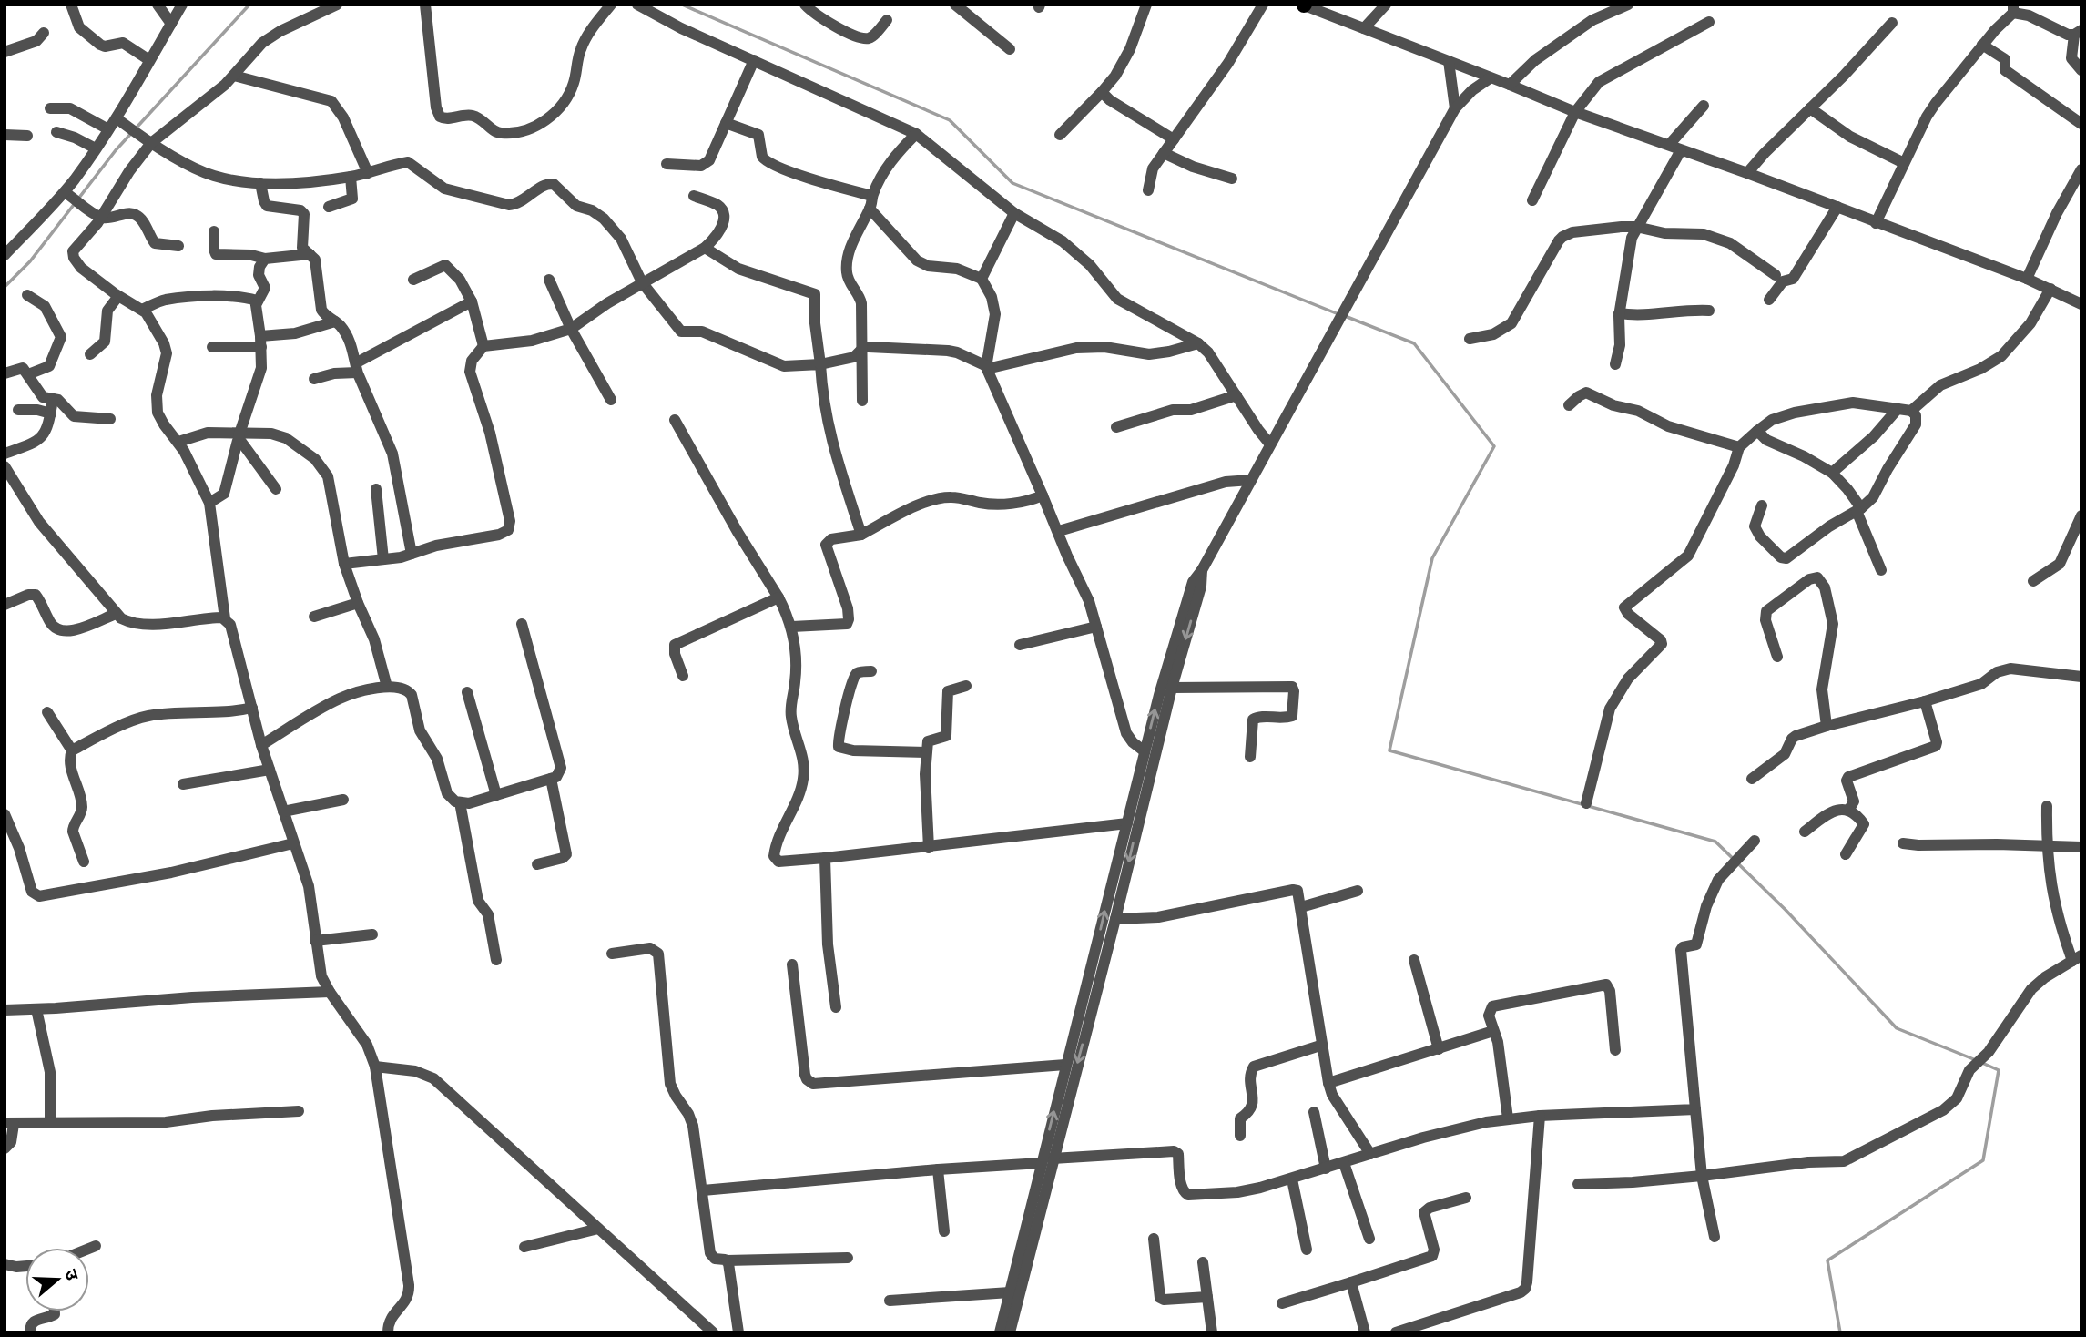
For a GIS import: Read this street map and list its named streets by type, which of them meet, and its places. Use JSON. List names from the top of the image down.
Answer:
{
  "north": "right"
}
